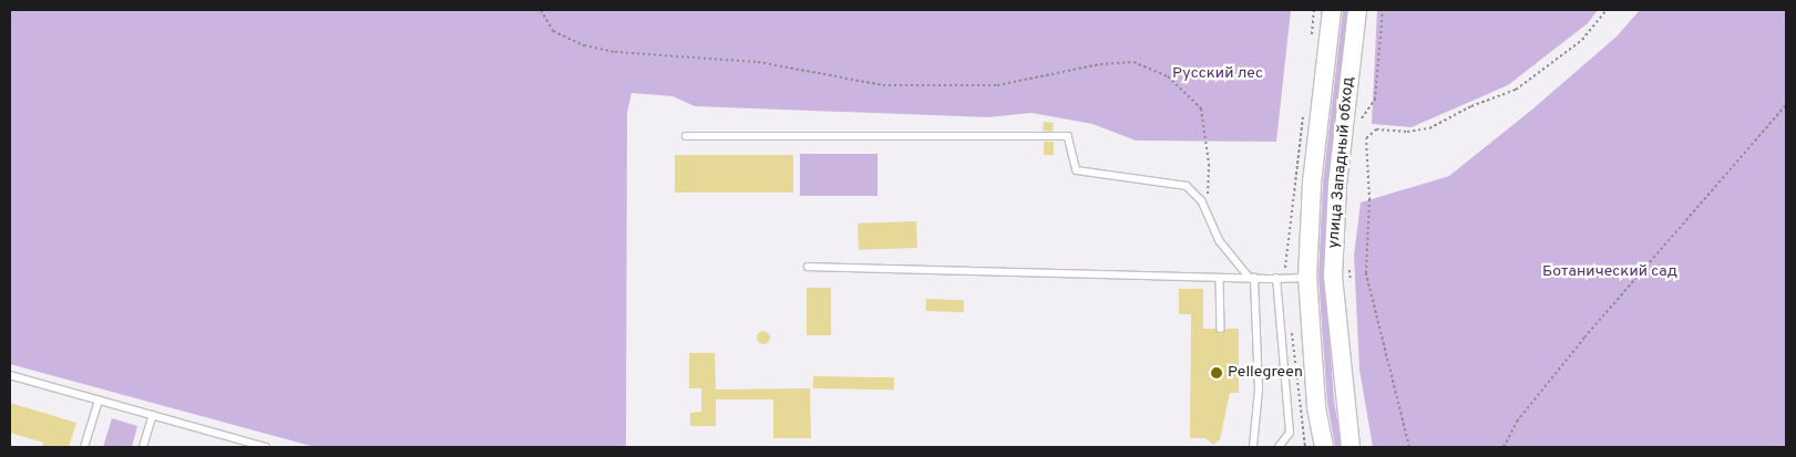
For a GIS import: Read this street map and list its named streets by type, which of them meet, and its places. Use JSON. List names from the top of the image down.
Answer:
{
  "streets": {
    "main road": ["улица Западный обход"]
  },
  "parks": ["Русский лес", "Ботанический сад"],
  "places": ["Pellegreen"]
}
